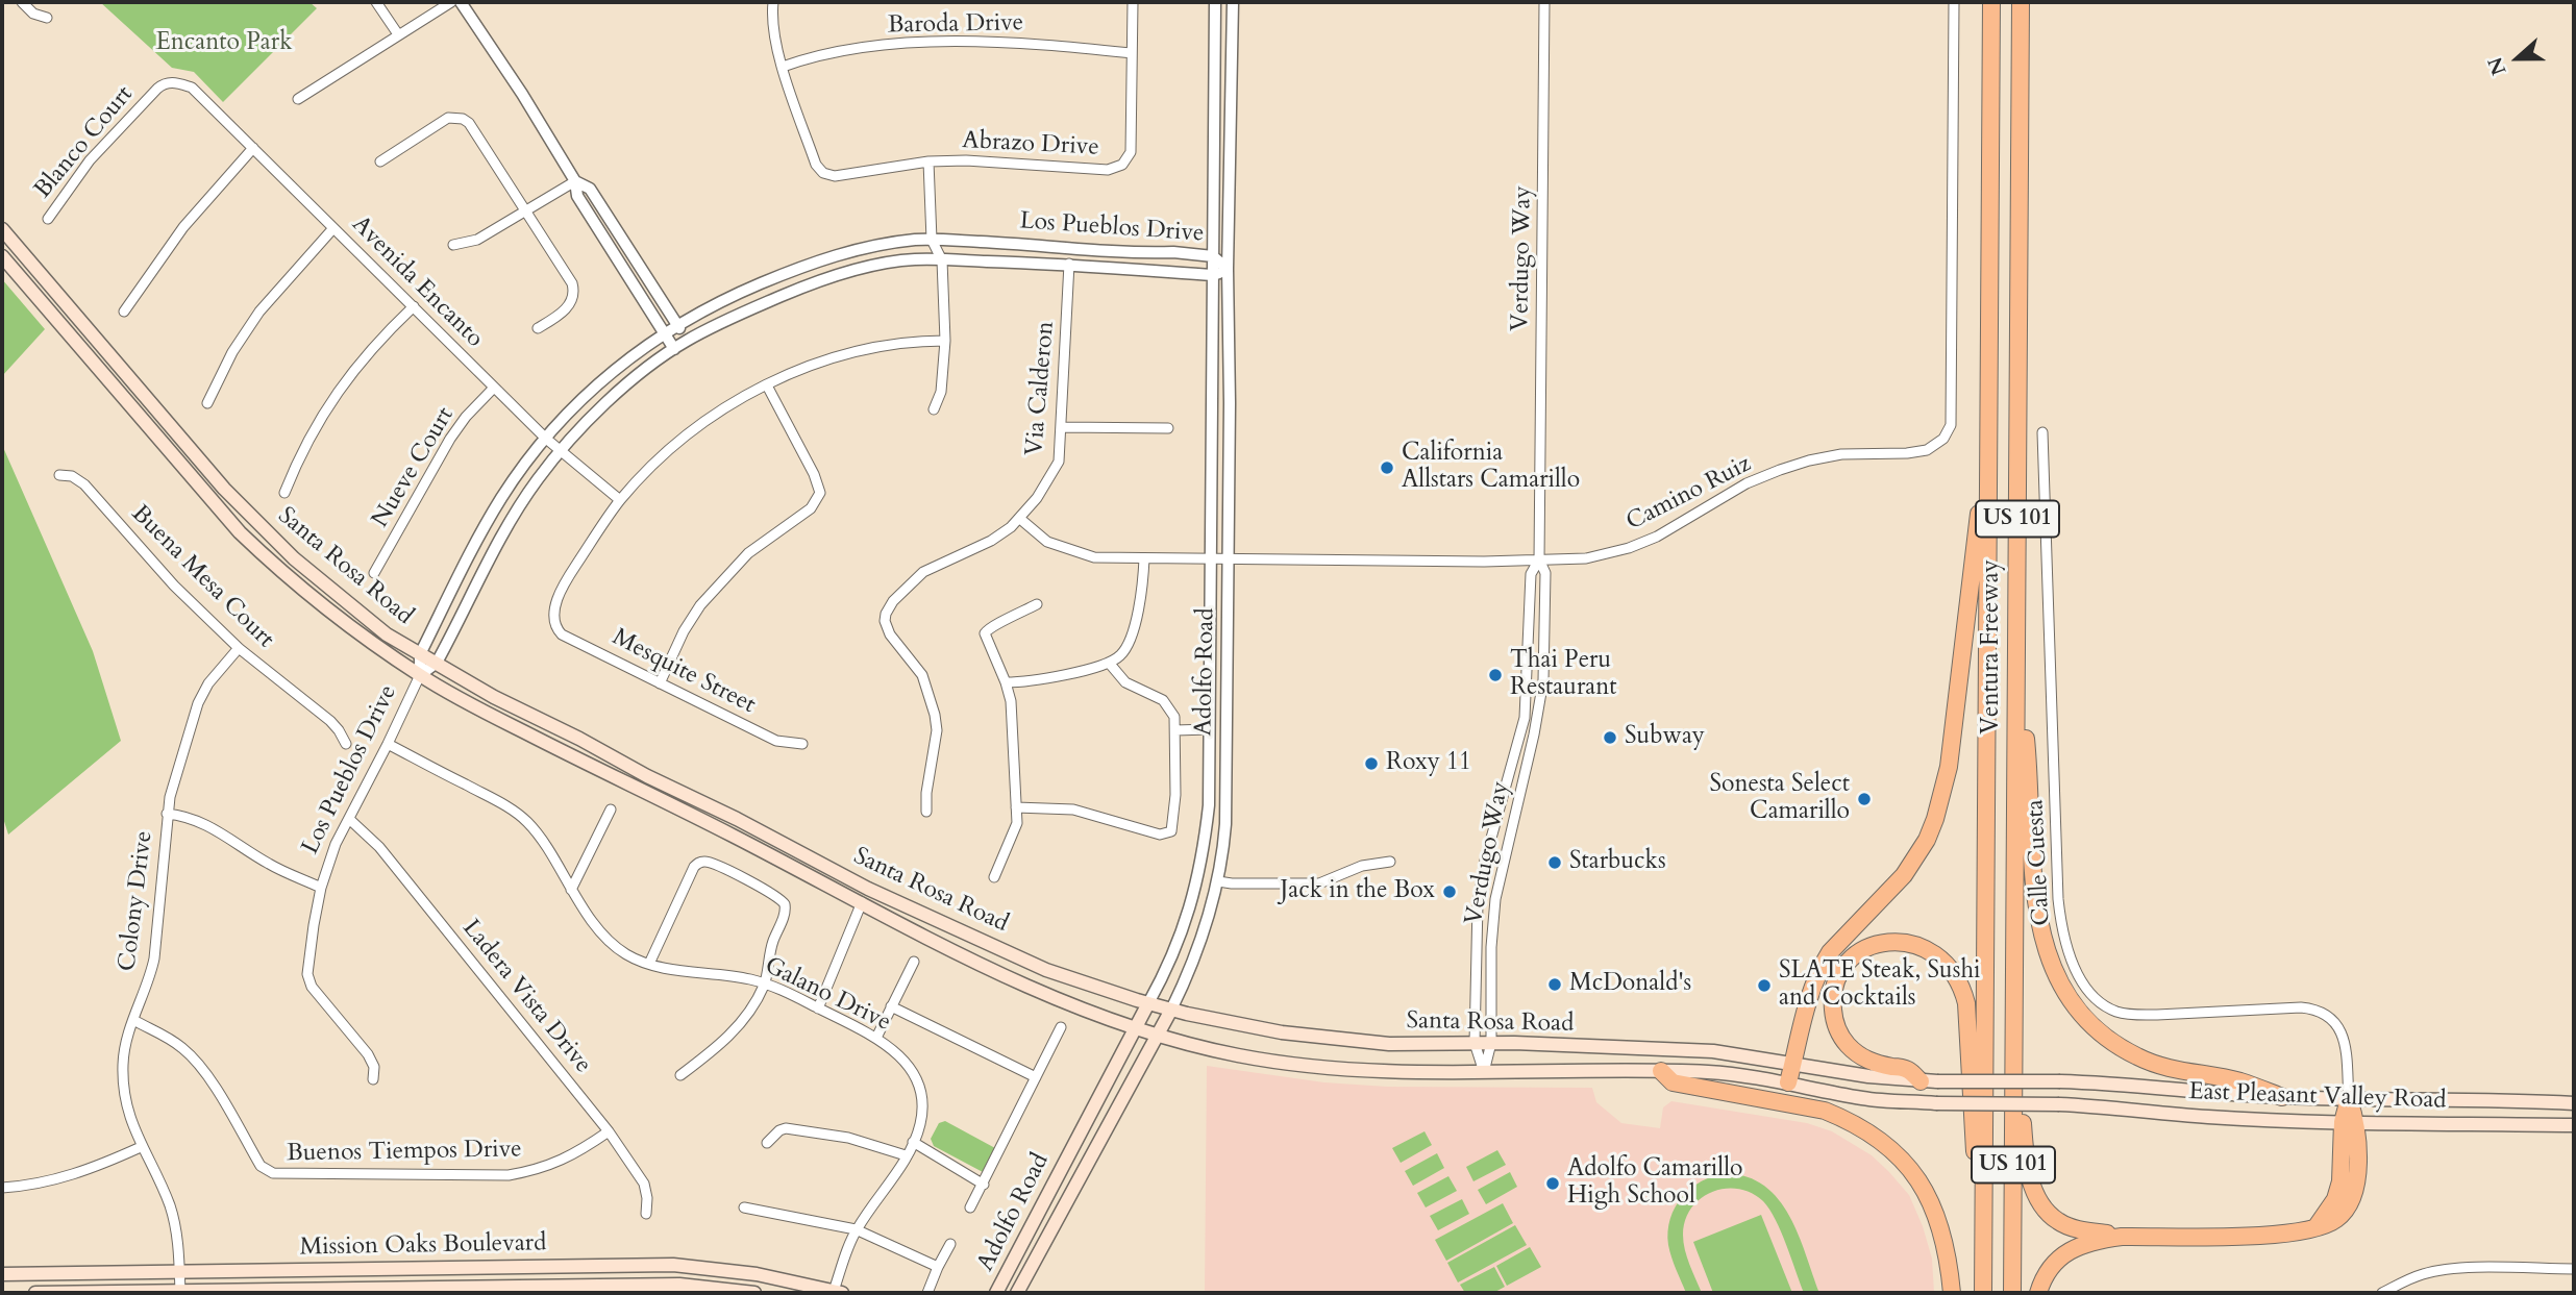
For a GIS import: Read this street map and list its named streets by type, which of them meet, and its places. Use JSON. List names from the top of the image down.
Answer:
{
  "streets": {
    "highway": ["US 101", "Ventura Freeway"],
    "main road": [
      "Santa Rosa Road",
      "Adolfo Road",
      "East Pleasant Valley Road",
      "Mission Oaks Boulevard"
    ],
    "street": [
      "Baroda Drive",
      "Blanco Court",
      "Abrazo Drive",
      "Los Pueblos Drive",
      "Verdugo Way",
      "Avenida Encanto",
      "Via Calderon",
      "Nueve Court",
      "Camino Ruiz",
      "Buena Mesa Court",
      "Mesquite Street",
      "Calle Cuesta",
      "Colony Drive",
      "Galano Drive",
      "Ladera Vista Drive",
      "Buenos Tiempos Drive"
    ]
  },
  "crossings": [
    ["Baroda Drive", "Abrazo Drive"],
    ["Blanco Court", "Avenida Encanto"],
    ["Los Pueblos Drive", "Avenida Encanto"],
    ["Los Pueblos Drive", "Via Calderon"],
    ["Los Pueblos Drive", "Santa Rosa Road"],
    ["Los Pueblos Drive", "Adolfo Road"],
    ["Los Pueblos Drive", "Galano Drive"],
    ["Los Pueblos Drive", "Ladera Vista Drive"],
    ["Verdugo Way", "Camino Ruiz"],
    ["Verdugo Way", "Santa Rosa Road"],
    ["Avenida Encanto", "Nueve Court"],
    ["Avenida Encanto", "Mesquite Street"],
    ["Via Calderon", "Camino Ruiz"],
    ["Camino Ruiz", "Adolfo Road"],
    ["Santa Rosa Road", "Adolfo Road"],
    ["Santa Rosa Road", "East Pleasant Valley Road"],
    ["Buena Mesa Court", "Colony Drive"],
    ["Calle Cuesta", "East Pleasant Valley Road"],
    ["Colony Drive", "Buenos Tiempos Drive"],
    ["Colony Drive", "Mission Oaks Boulevard"],
    ["Galano Drive", "Mission Oaks Boulevard"],
    ["Ladera Vista Drive", "Buenos Tiempos Drive"]
  ],
  "parks": ["Encanto Park"],
  "places": [
    "California Allstars Camarillo",
    "Thai Peru Restaurant",
    "Subway",
    "Roxy 11",
    "Sonesta Select Camarillo",
    "Starbucks",
    "Jack in the Box",
    "McDonald's",
    "SLATE Steak, Sushi and Cocktails",
    "Adolfo Camarillo High School"
  ],
  "north": "left"
}
